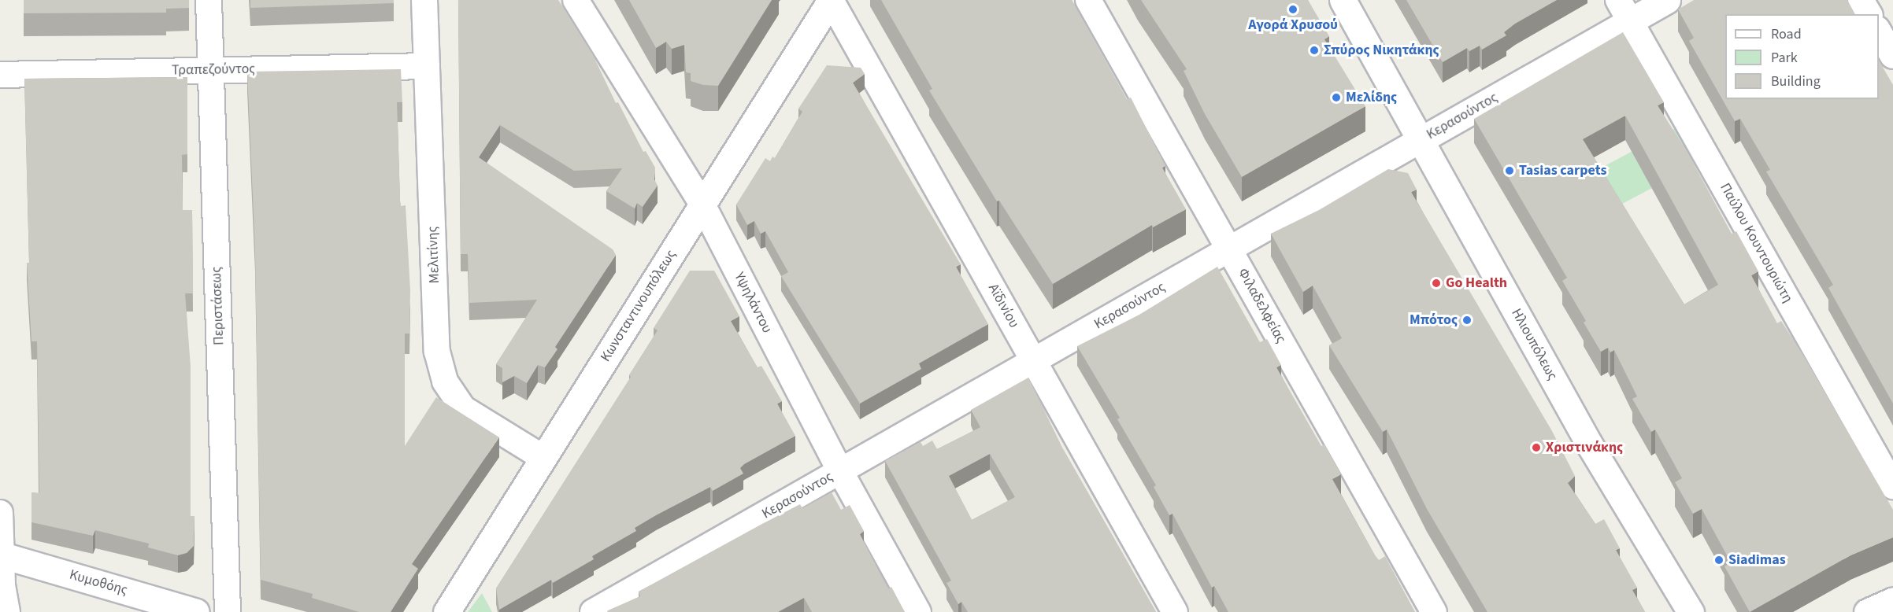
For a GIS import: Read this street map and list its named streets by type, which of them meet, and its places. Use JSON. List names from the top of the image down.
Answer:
{
  "streets": {
    "street": [
      "Τραπεζούντος",
      "Κερασούντος",
      "Παύλου Κουντουριώτη",
      "Μελιτίνης",
      "Υψηλάντου",
      "Περιστάσεως",
      "Κωνσταντινουπόλεως",
      "Αϊδινίου",
      "Φιλαδελφείας",
      "Ηλιουπόλεως",
      "Κυμοθόης"
    ]
  },
  "crossings": [
    ["Τραπεζούντος", "Μελιτίνης"],
    ["Τραπεζούντος", "Περιστάσεως"],
    ["Κερασούντος", "Παύλου Κουντουριώτη"],
    ["Κερασούντος", "Υψηλάντου"],
    ["Κερασούντος", "Αϊδινίου"],
    ["Κερασούντος", "Φιλαδελφείας"],
    ["Κερασούντος", "Ηλιουπόλεως"],
    ["Μελιτίνης", "Κωνσταντινουπόλεως"],
    ["Υψηλάντου", "Κωνσταντινουπόλεως"],
    ["Κωνσταντινουπόλεως", "Αϊδινίου"]
  ],
  "places": [
    "Αγορά Χρυσού",
    "Σπύρος Νικητάκης",
    "Μελίδης",
    "Tasias carpets",
    "Go Health",
    "Μπότος",
    "Χριστινάκης",
    "Siadimas"
  ],
  "legend": ["Road", "Park", "Building"]
}
